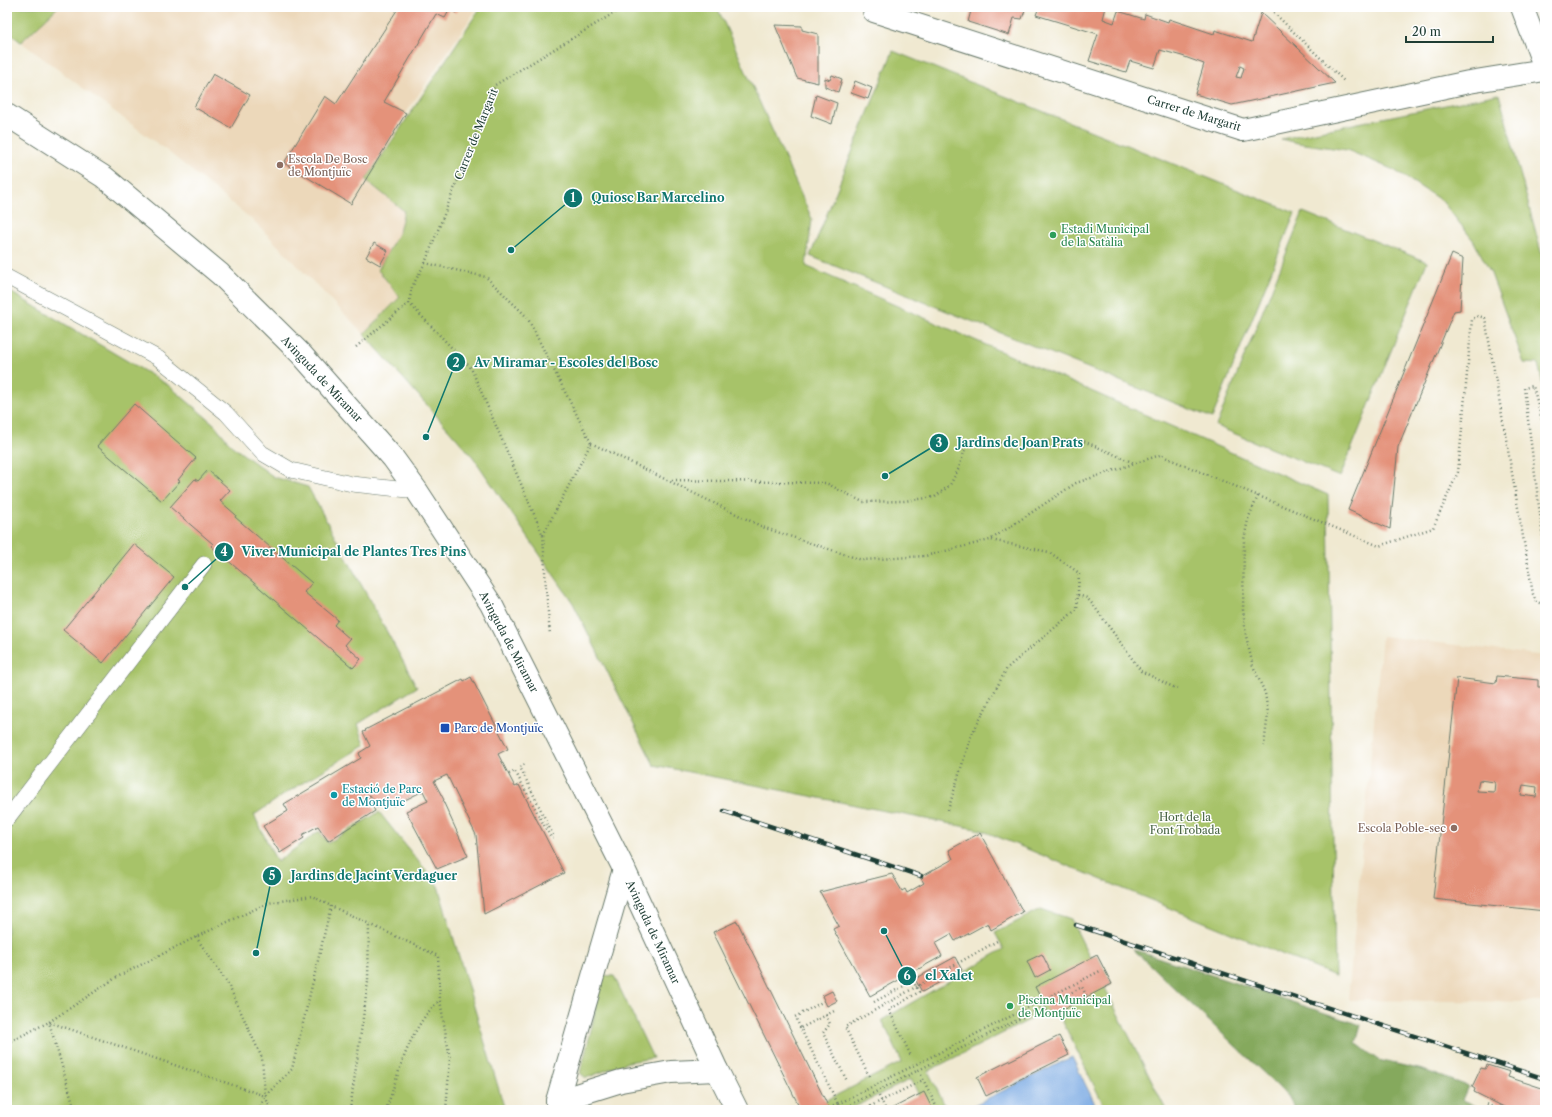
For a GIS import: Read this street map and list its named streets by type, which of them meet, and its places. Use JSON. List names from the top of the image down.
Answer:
{
  "streets": {
    "street": ["Carrer de Margarit", "Avinguda de Miramar"]
  },
  "parks": ["Hort de la Font Trobada"],
  "places": {
    "other": [
      "Escola De Bosc de Montjuïc",
      "Estadi Municipal de la Satàlia",
      "Quiosc Bar Marcelino",
      "Av Miramar - Escoles del Bosc",
      "Jardins de Joan Prats",
      "Viver Municipal de Plantes Tres Pins",
      "Estació de Parc de Montjuïc",
      "Escola Poble-sec",
      "el Xalet",
      "Jardins de Jacint Verdaguer",
      "Piscina Municipal de Montjuïc"
    ],
    "transit": ["Parc de Montjuïc"]
  },
  "scale_bar": "20 m"
}
